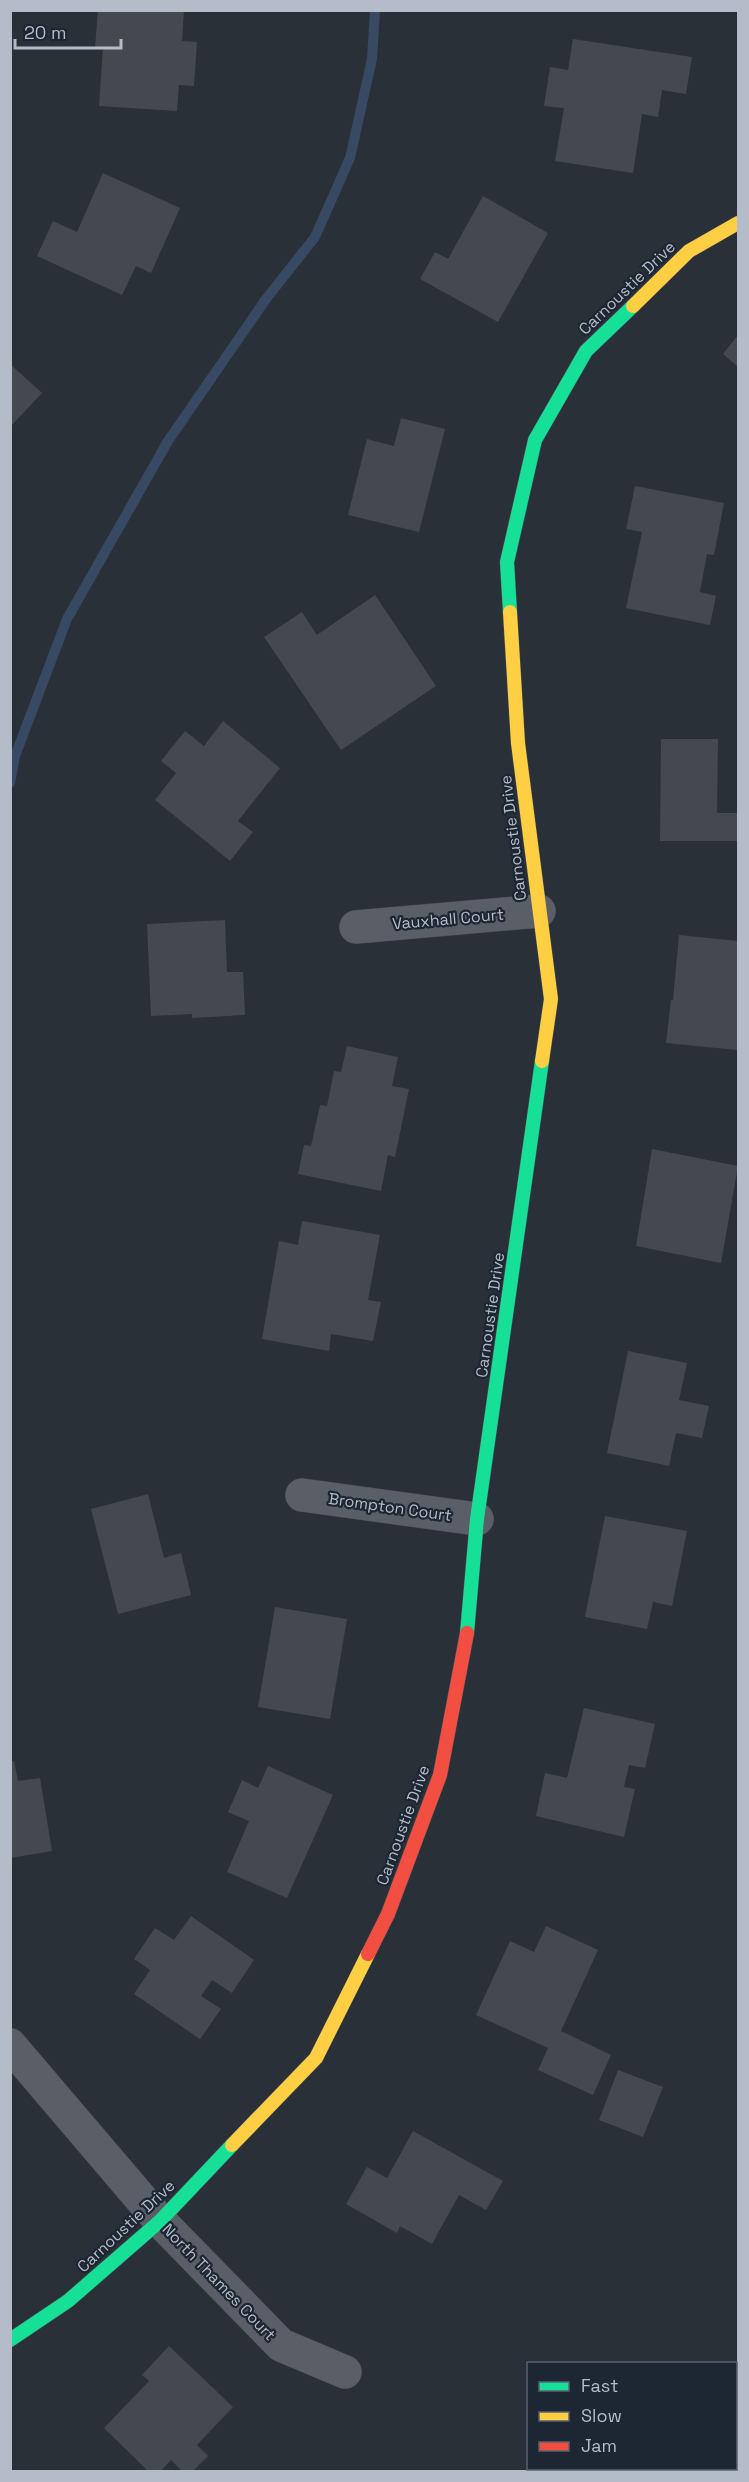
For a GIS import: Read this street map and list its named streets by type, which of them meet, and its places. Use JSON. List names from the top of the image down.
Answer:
{
  "streets": {
    "street": [
      "Carnoustie Drive",
      "Vauxhall Court",
      "Brompton Court",
      "North Thames Court"
    ]
  },
  "crossings": [
    ["Carnoustie Drive", "Vauxhall Court"],
    ["Carnoustie Drive", "Brompton Court"],
    ["Carnoustie Drive", "North Thames Court"]
  ],
  "legend": ["Fast", "Slow", "Jam"],
  "scale_bar": "20 m"
}
